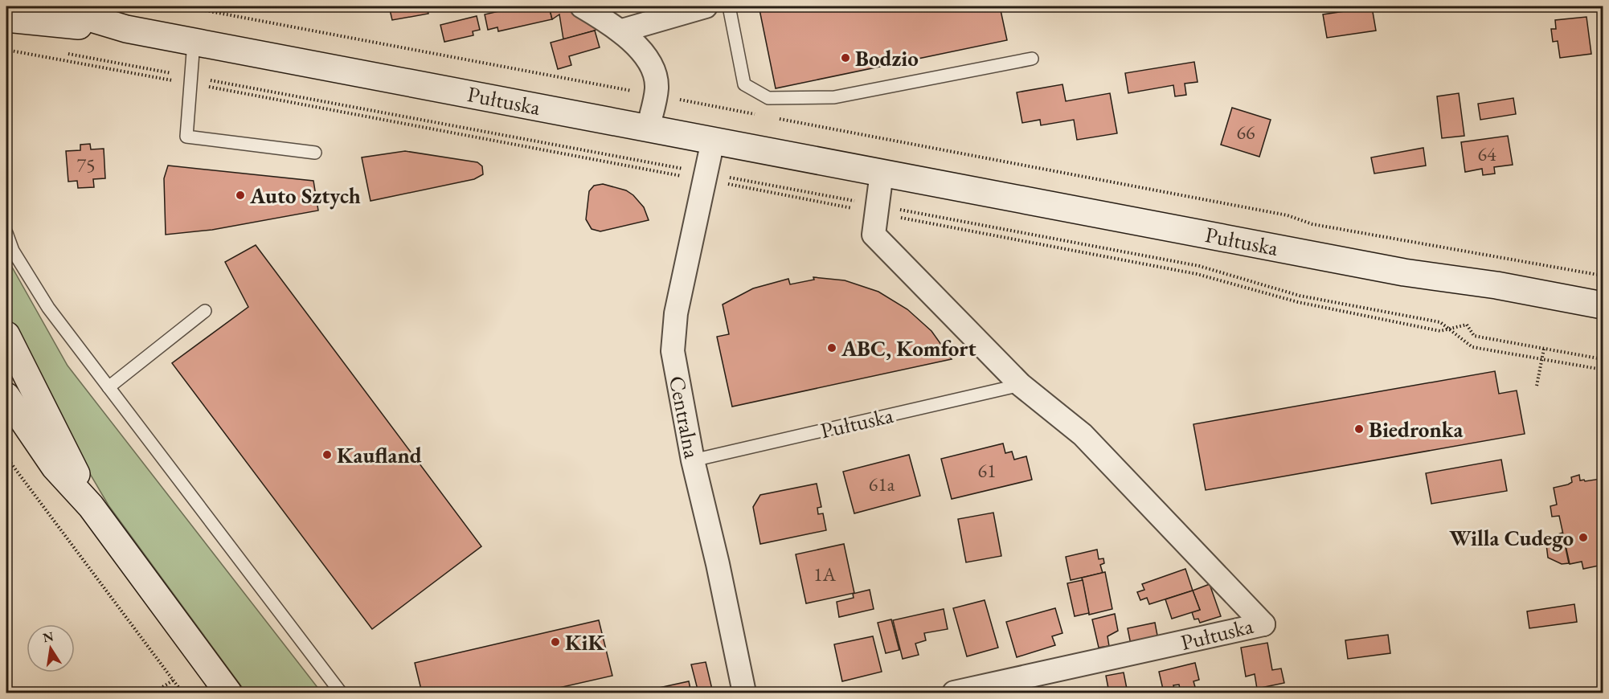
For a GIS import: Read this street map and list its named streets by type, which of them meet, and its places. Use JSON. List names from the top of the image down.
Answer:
{
  "streets": {
    "street": ["Pułtuska", "Centralna"]
  },
  "crossings": [
    ["Pułtuska", "Centralna"]
  ],
  "places": [
    "Bodzio",
    "Auto Sztych",
    "ABC, Komfort",
    "Biedronka",
    "Kaufland",
    "Willa Cudego",
    "KiK"
  ],
  "house_numbers": [
    "66",
    "64",
    "75",
    "61",
    "61a",
    "1A"
  ],
  "north": "top"
}
